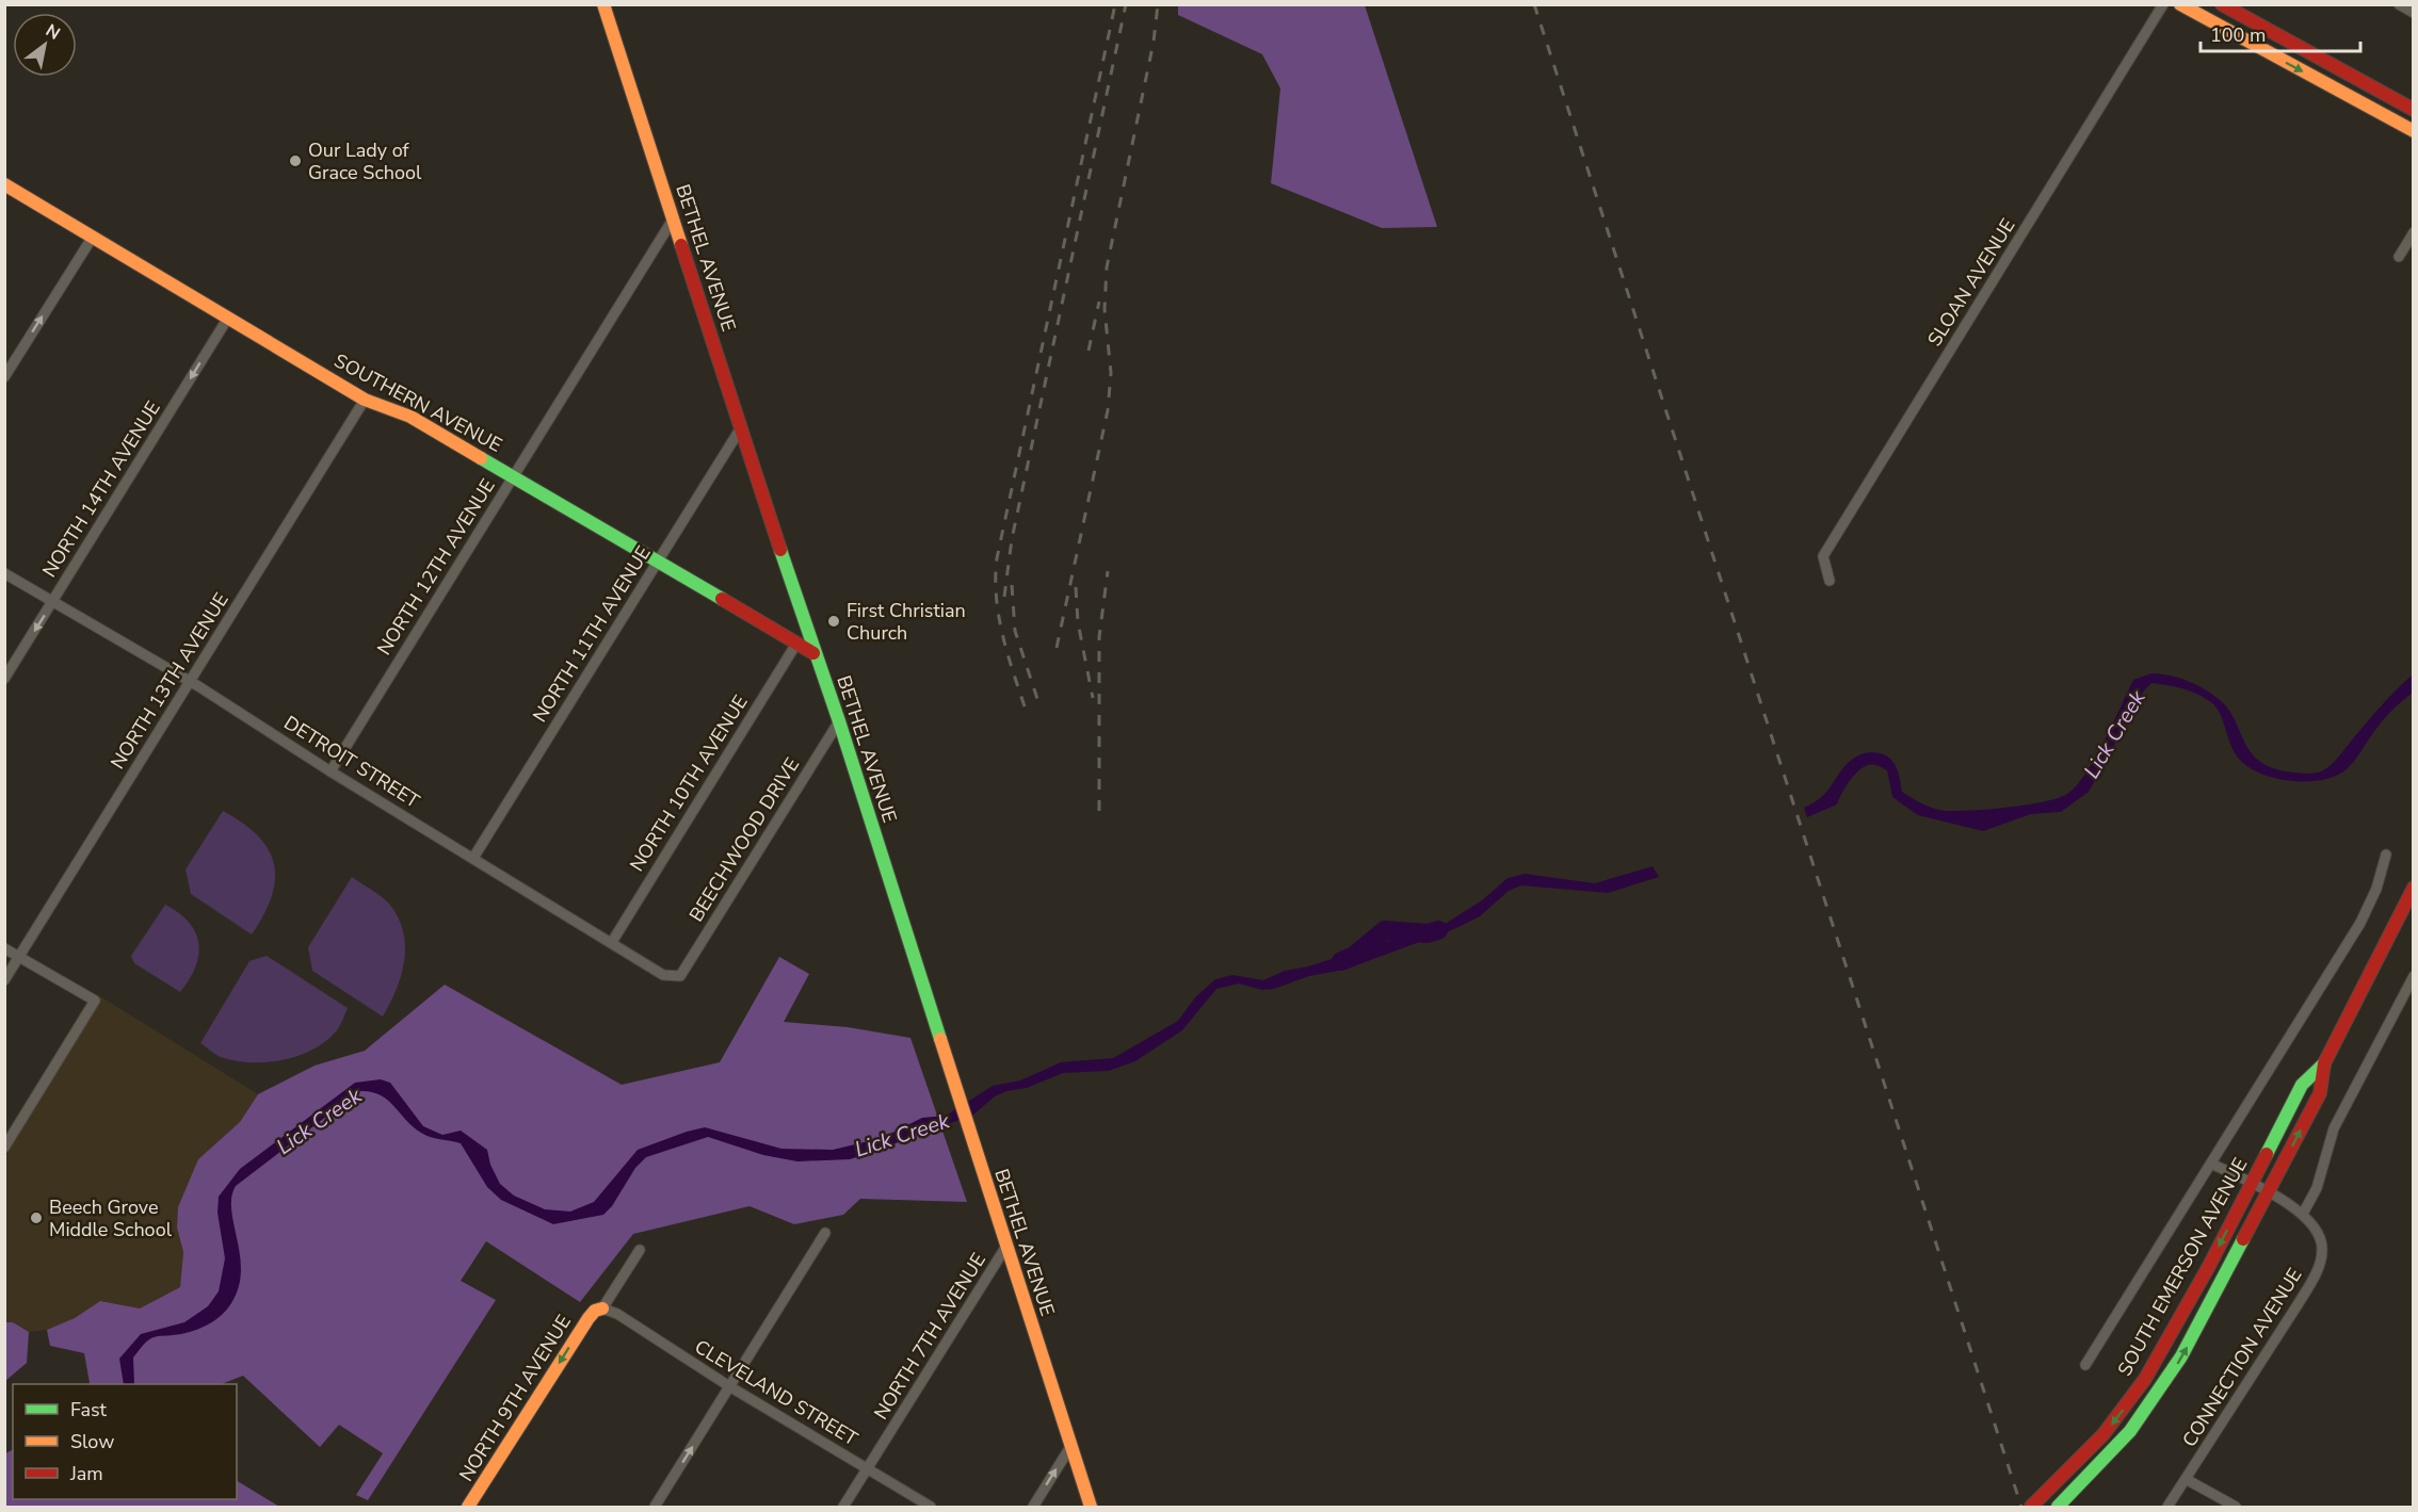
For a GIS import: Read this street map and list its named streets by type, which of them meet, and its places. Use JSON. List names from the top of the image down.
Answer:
{
  "streets": {
    "street": [
      "BETHEL AVENUE",
      "SLOAN AVENUE",
      "SOUTHERN AVENUE",
      "NORTH 14TH AVENUE",
      "NORTH 12TH AVENUE",
      "NORTH 11TH AVENUE",
      "NORTH 13TH AVENUE",
      "DETROIT STREET",
      "NORTH 10TH AVENUE",
      "BEECHWOOD DRIVE",
      "SOUTH EMERSON AVENUE",
      "NORTH 7TH AVENUE",
      "CONNECTION AVENUE",
      "CLEVELAND STREET",
      "NORTH 9TH AVENUE"
    ]
  },
  "crossings": [
    ["BETHEL AVENUE", "SOUTHERN AVENUE"],
    ["BETHEL AVENUE", "NORTH 12TH AVENUE"],
    ["BETHEL AVENUE", "NORTH 11TH AVENUE"],
    ["BETHEL AVENUE", "BEECHWOOD DRIVE"],
    ["BETHEL AVENUE", "NORTH 7TH AVENUE"],
    ["SOUTHERN AVENUE", "NORTH 14TH AVENUE"],
    ["SOUTHERN AVENUE", "NORTH 12TH AVENUE"],
    ["SOUTHERN AVENUE", "NORTH 11TH AVENUE"],
    ["SOUTHERN AVENUE", "NORTH 13TH AVENUE"],
    ["SOUTHERN AVENUE", "NORTH 10TH AVENUE"],
    ["NORTH 14TH AVENUE", "DETROIT STREET"],
    ["NORTH 12TH AVENUE", "DETROIT STREET"],
    ["NORTH 11TH AVENUE", "DETROIT STREET"],
    ["NORTH 13TH AVENUE", "DETROIT STREET"],
    ["DETROIT STREET", "NORTH 10TH AVENUE"],
    ["DETROIT STREET", "BEECHWOOD DRIVE"],
    ["SOUTH EMERSON AVENUE", "CONNECTION AVENUE"],
    ["NORTH 7TH AVENUE", "CLEVELAND STREET"],
    ["CLEVELAND STREET", "NORTH 9TH AVENUE"]
  ],
  "one_way": ["NORTH 14TH AVENUE", "NORTH 9TH AVENUE"],
  "water": ["Lick Creek"],
  "places": ["Our Lady of Grace School", "First Christian Church", "Beech Grove Middle School"],
  "legend": ["Fast", "Slow", "Jam"],
  "scale_bar": "100 m",
  "north": "top right"
}
